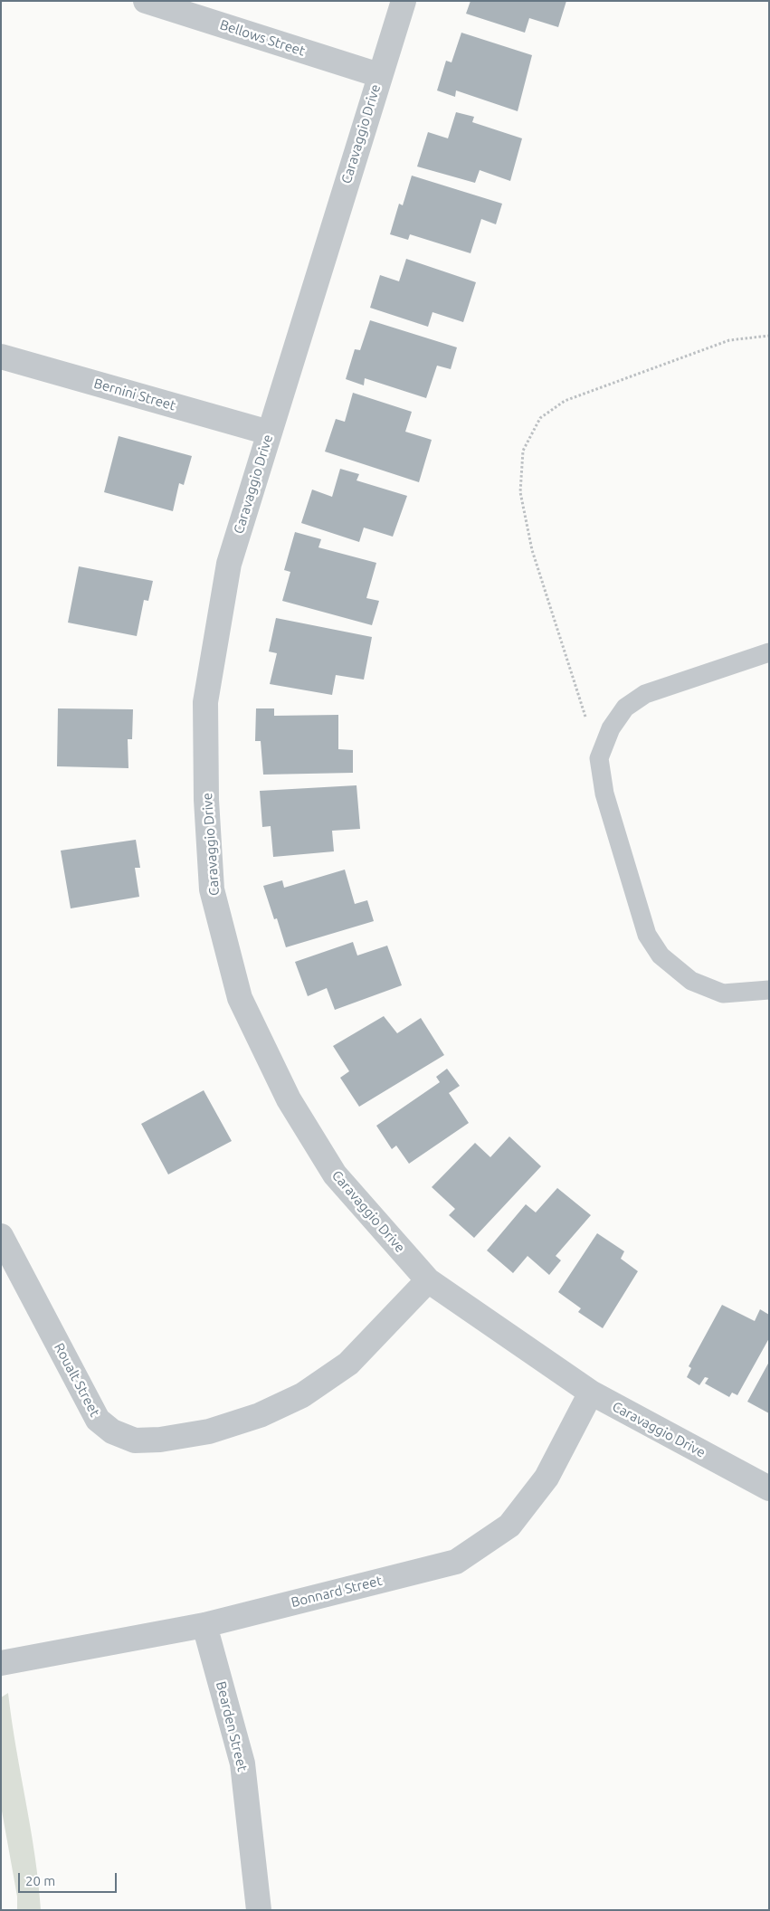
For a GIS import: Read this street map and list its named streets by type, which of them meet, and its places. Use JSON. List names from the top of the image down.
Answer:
{
  "streets": {
    "street": [
      "Bellows Street",
      "Caravaggio Drive",
      "Bernini Street",
      "Roualt Street",
      "Bonnard Street",
      "Bearden Street"
    ]
  },
  "crossings": [
    ["Bellows Street", "Caravaggio Drive"],
    ["Caravaggio Drive", "Bernini Street"],
    ["Caravaggio Drive", "Roualt Street"],
    ["Caravaggio Drive", "Bonnard Street"],
    ["Bonnard Street", "Bearden Street"]
  ],
  "scale_bar": "20 m"
}
